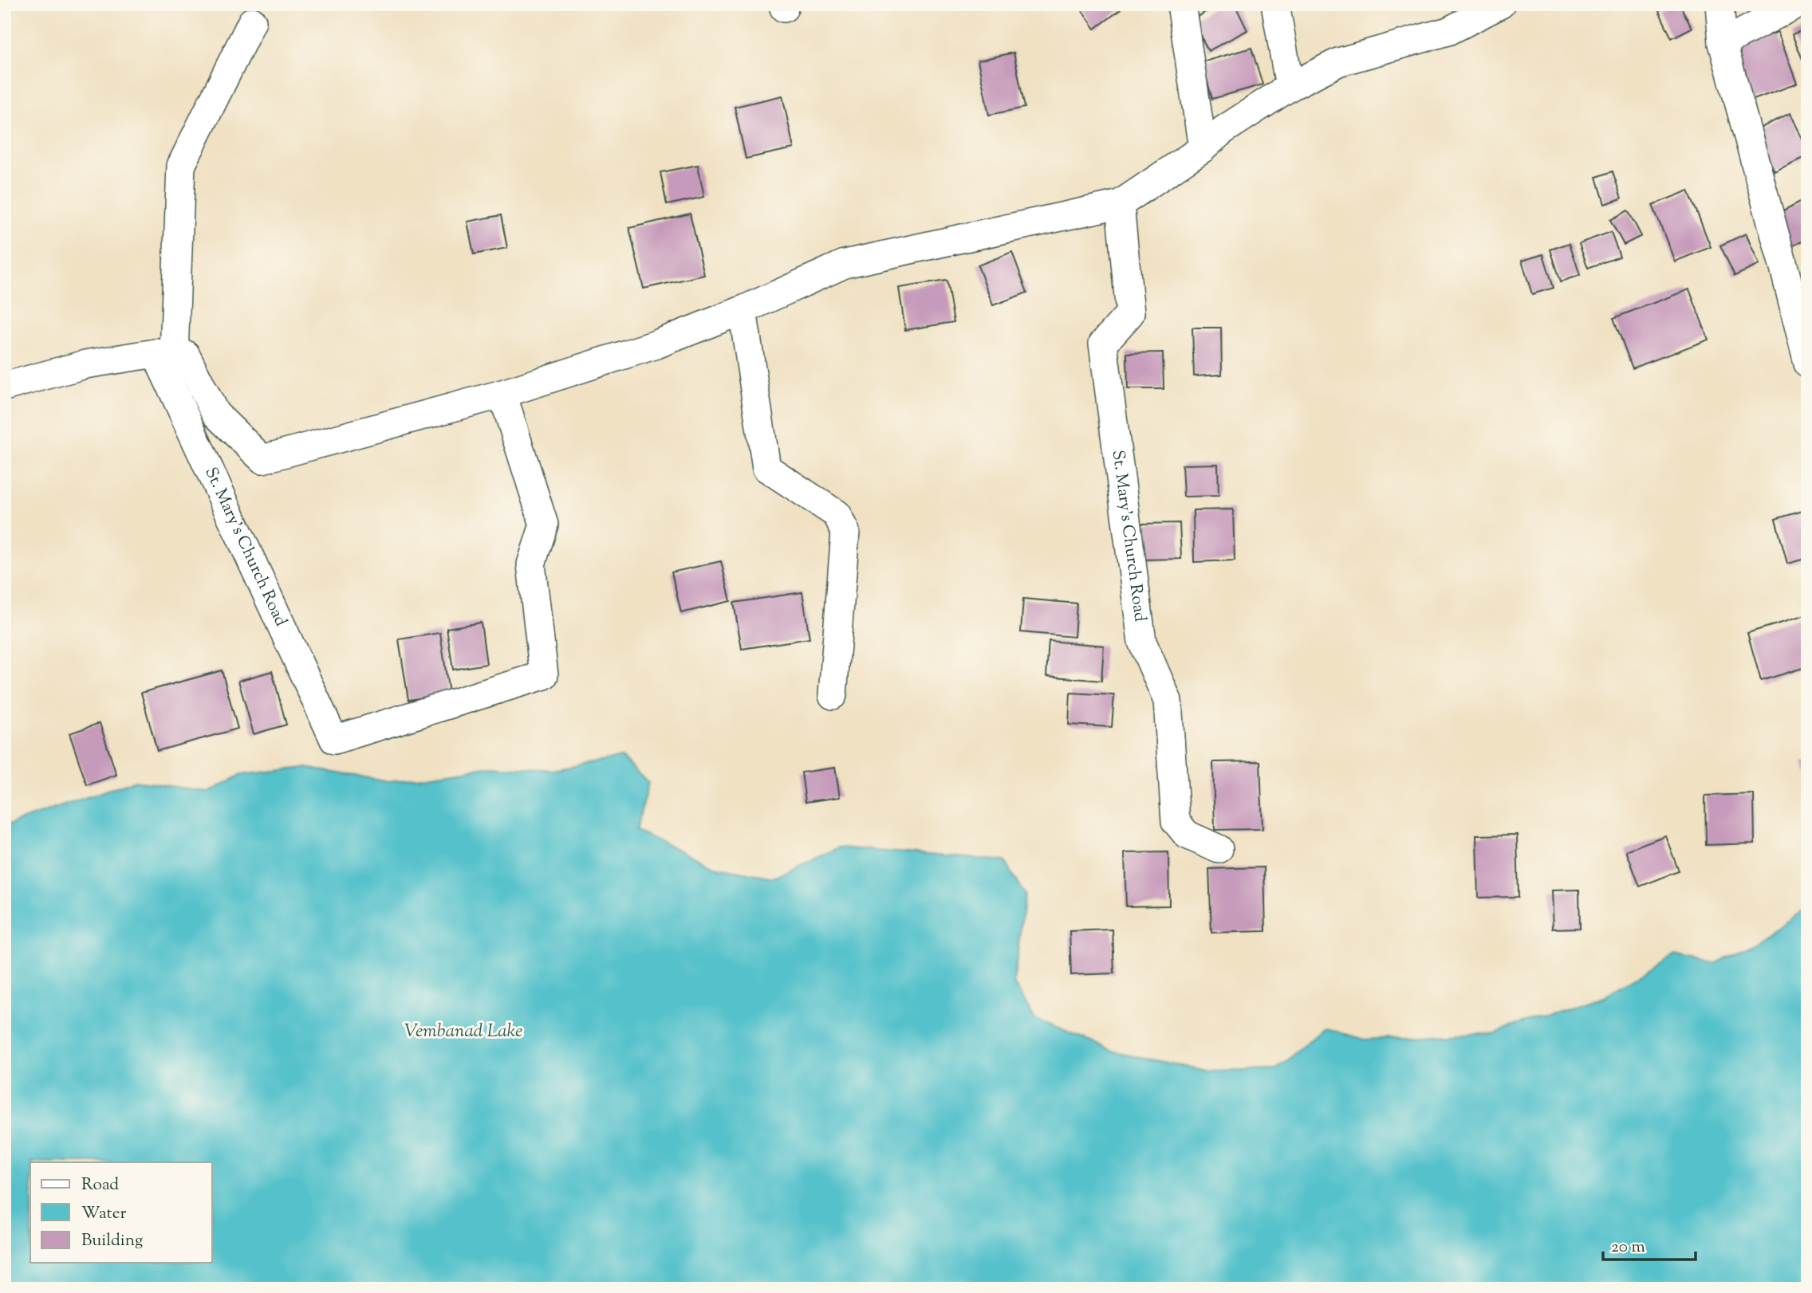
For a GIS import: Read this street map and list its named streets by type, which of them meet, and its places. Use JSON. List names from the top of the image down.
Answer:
{
  "streets": {
    "street": ["St. Mary's Church Road"]
  },
  "water": ["Vembanad Lake"],
  "legend": ["Road", "Water", "Building"],
  "scale_bar": "20 m"
}
